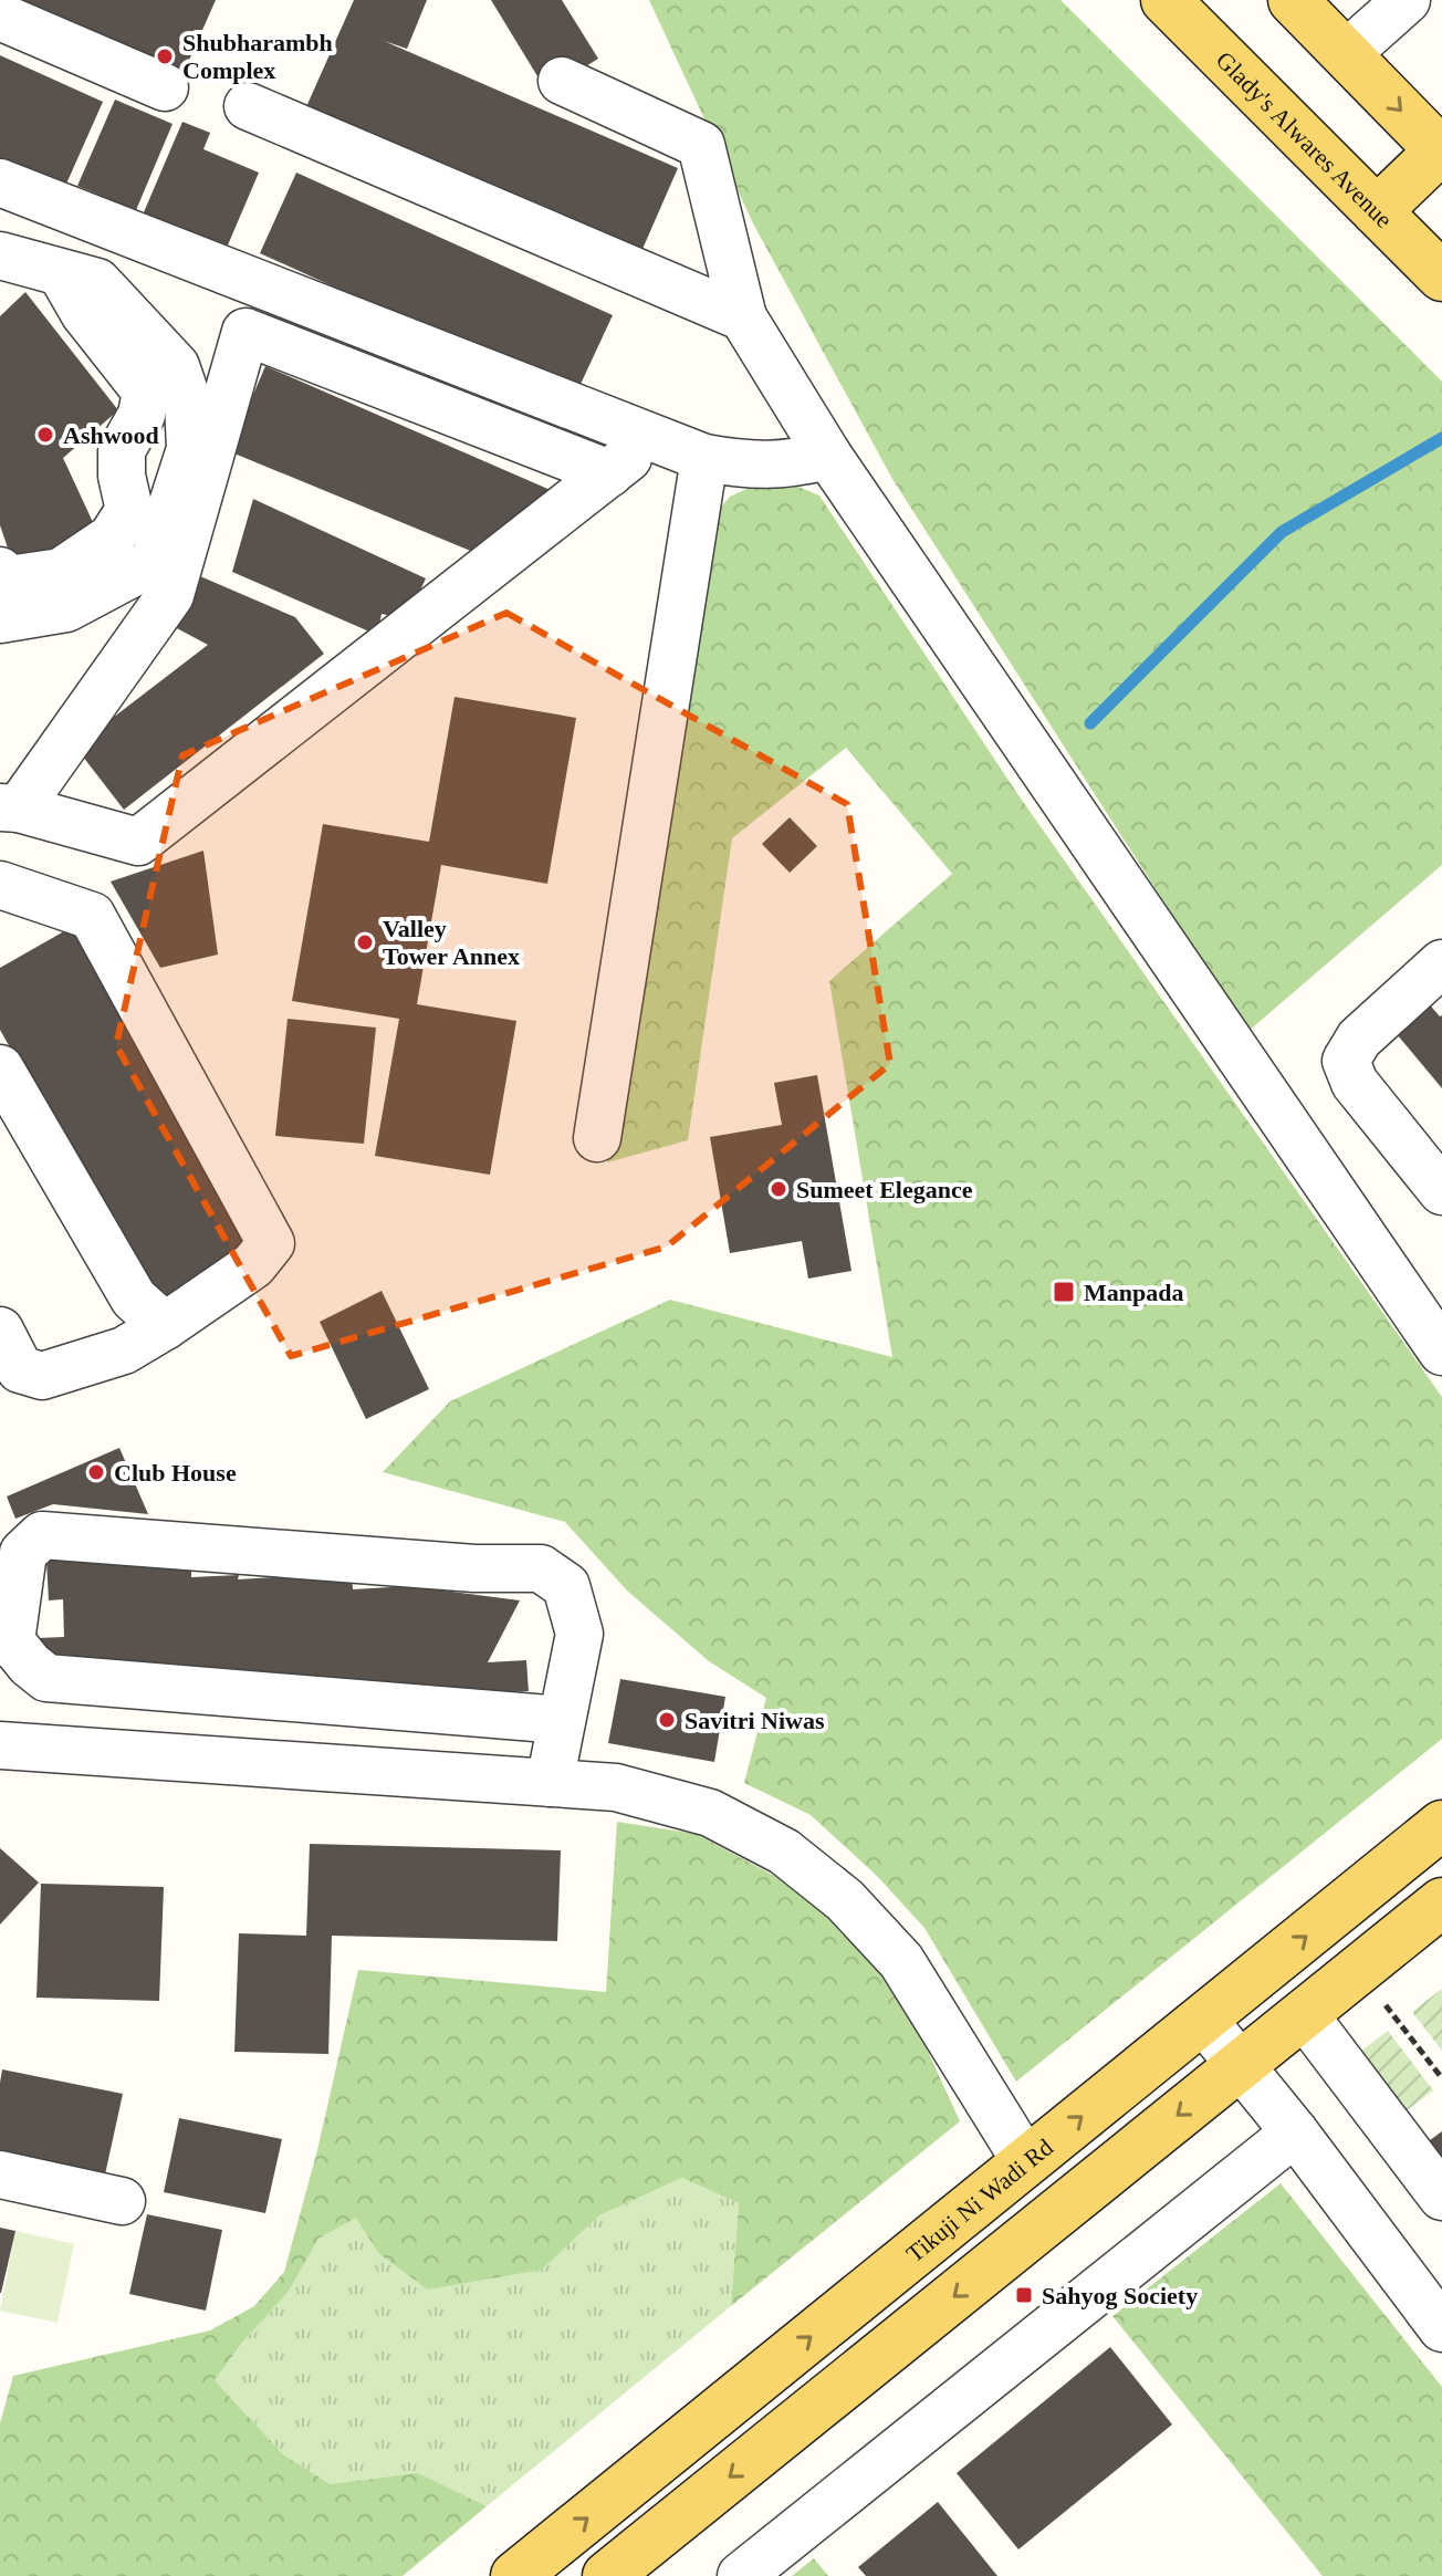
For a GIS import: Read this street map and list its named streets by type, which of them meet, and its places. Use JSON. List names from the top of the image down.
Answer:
{
  "streets": {
    "main road": ["Glady's Alwares Avenue", "Tikuji Ni Wadi Rd"]
  },
  "places": {
    "other": [
      "Shubharambh Complex",
      "Ashwood",
      "Valley Tower Annex",
      "Sumeet Elegance",
      "Club House",
      "Savitri Niwas"
    ],
    "transit": ["Manpada", "Sahyog Society"]
  }
}
